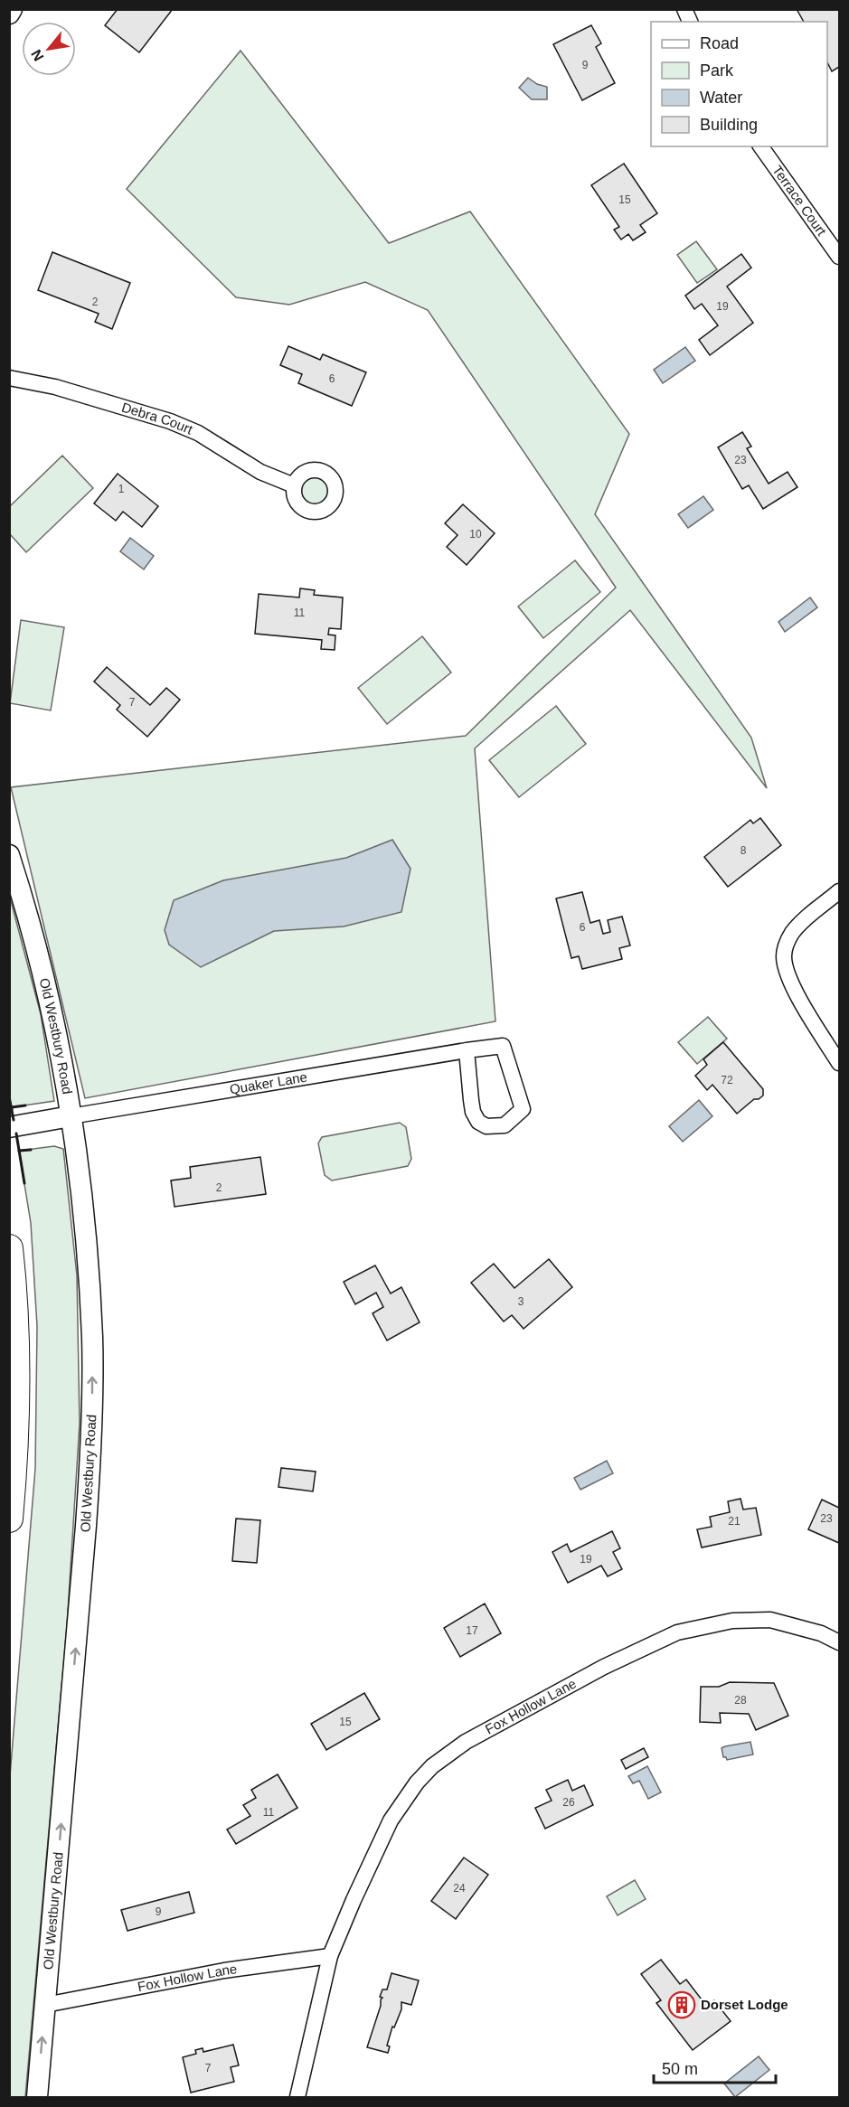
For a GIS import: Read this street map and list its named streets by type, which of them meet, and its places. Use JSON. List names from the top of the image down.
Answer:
{
  "streets": {
    "main road": ["Old Westbury Road"],
    "street": [
      "Terrace Court",
      "Debra Court",
      "Quaker Lane",
      "Fox Hollow Lane"
    ]
  },
  "crossings": [
    ["Old Westbury Road", "Quaker Lane"],
    ["Old Westbury Road", "Fox Hollow Lane"]
  ],
  "one_way": ["Old Westbury Road"],
  "places": {
    "building": ["Dorset Lodge"]
  },
  "house_numbers": [
    "9",
    "15",
    "2",
    "19",
    "6",
    "23",
    "1",
    "10",
    "11",
    "7",
    "8",
    "6",
    "72",
    "2",
    "3",
    "23",
    "21",
    "19",
    "17",
    "28",
    "15",
    "26",
    "11",
    "24",
    "9",
    "7"
  ],
  "legend": [
    "Road",
    "Park",
    "Water",
    "Building"
  ],
  "scale_bar": "50 m",
  "north": "bottom left"
}
